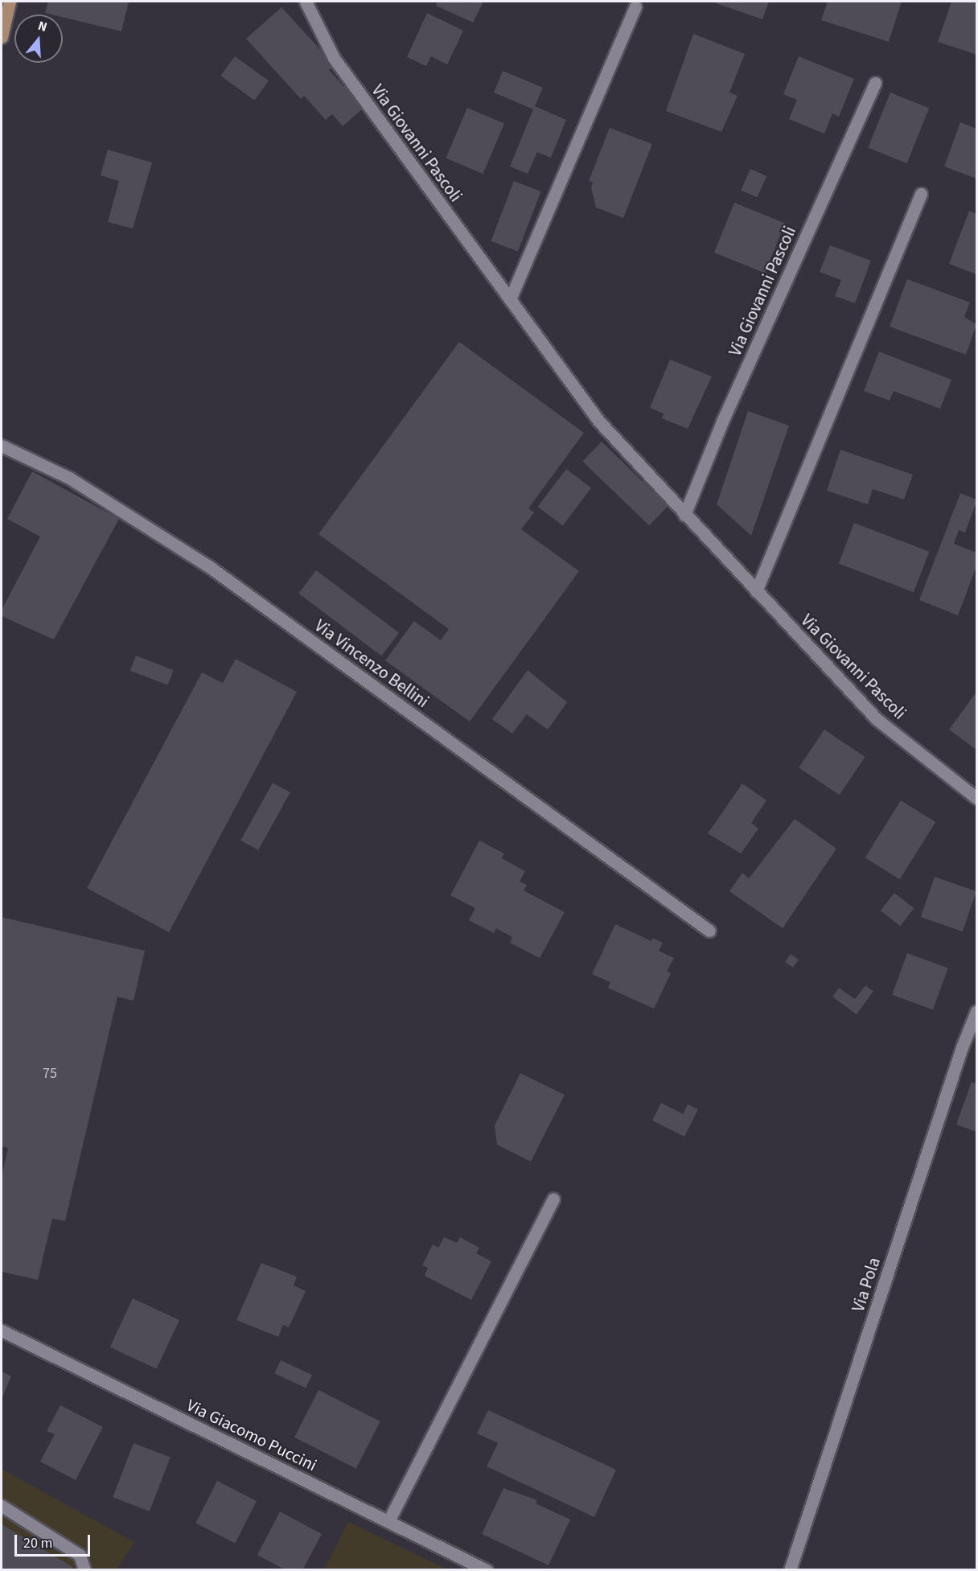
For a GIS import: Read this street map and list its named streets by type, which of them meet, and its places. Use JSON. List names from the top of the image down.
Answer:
{
  "streets": {
    "street": [
      "Via Giovanni Pascoli",
      "Via Vincenzo Bellini",
      "Via Pola",
      "Via Giacomo Puccini"
    ]
  },
  "house_numbers": ["75"],
  "scale_bar": "20 m",
  "north": "top"
}
